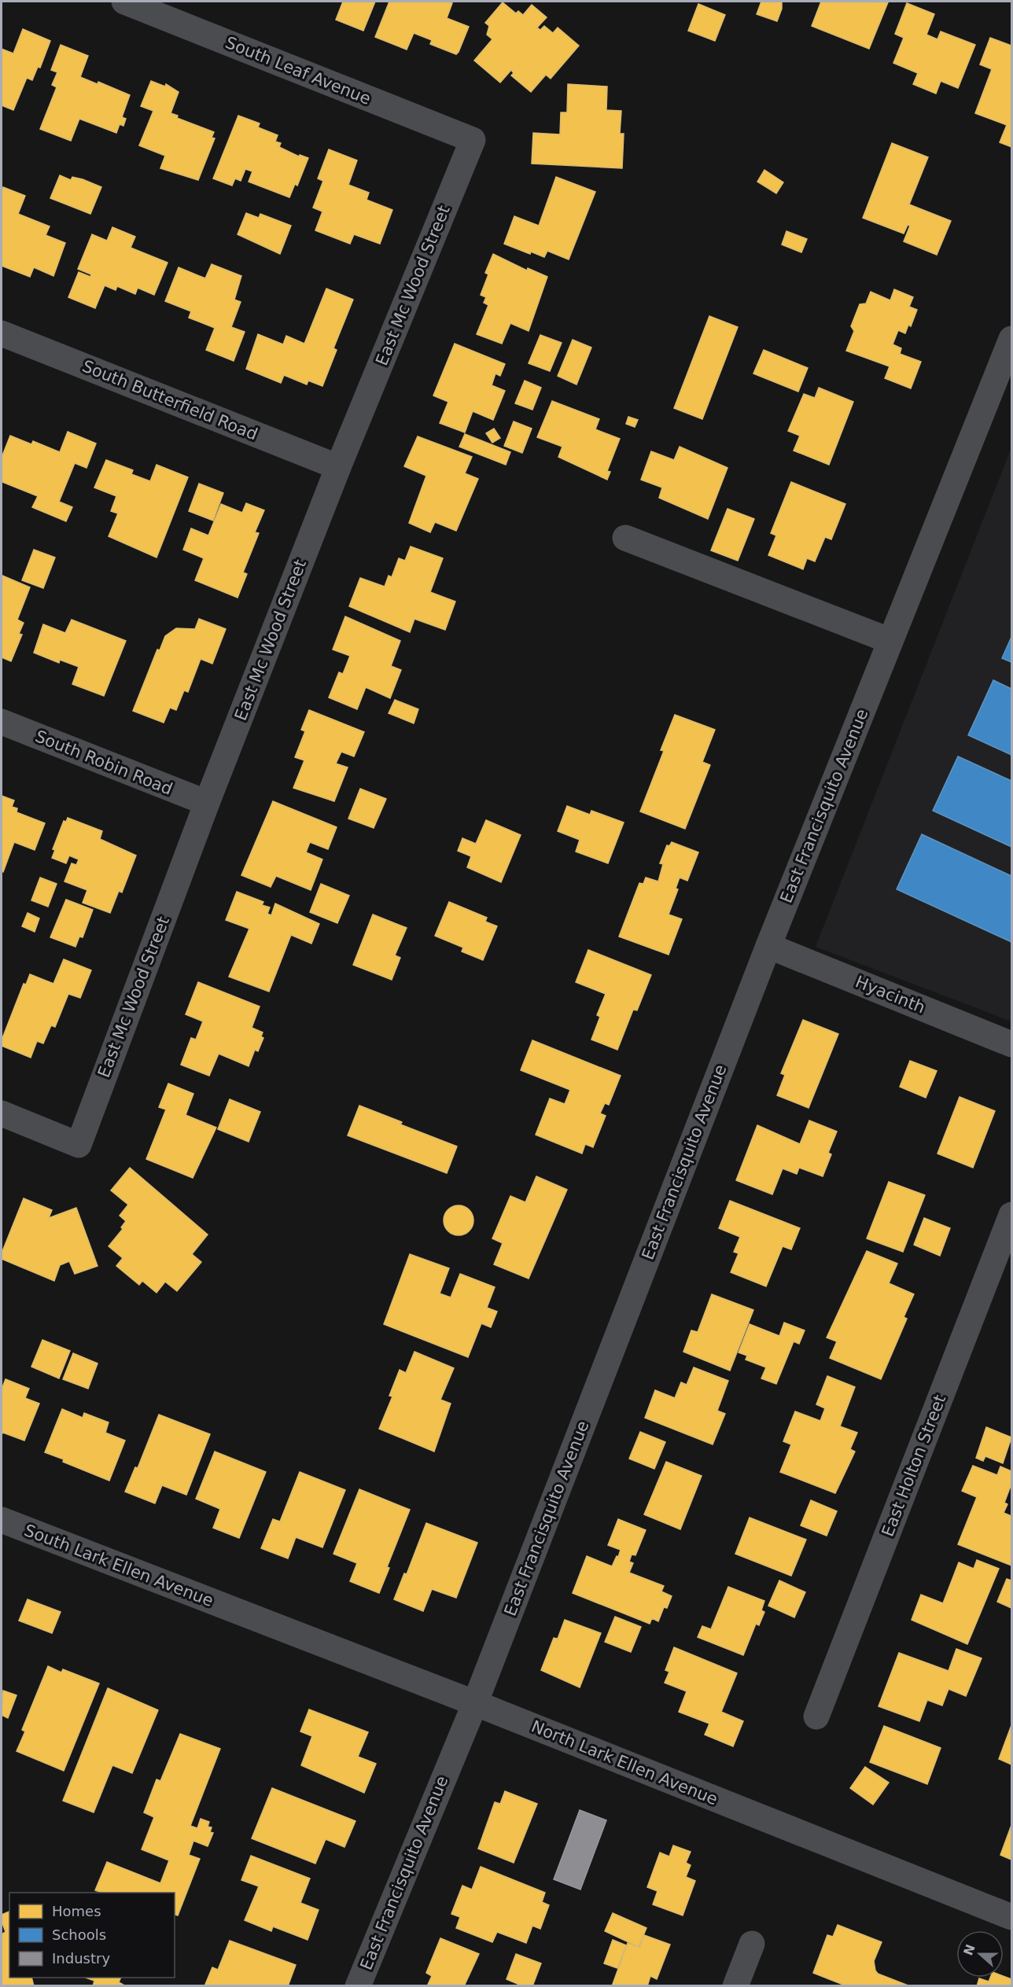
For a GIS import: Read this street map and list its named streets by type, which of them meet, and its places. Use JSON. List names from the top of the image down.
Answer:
{
  "streets": {
    "street": [
      "South Leaf Avenue",
      "East Mc Wood Street",
      "South Butterfield Road",
      "South Robin Road",
      "East Francisquito Avenue",
      "Hyacinth",
      "East Holton Street",
      "South Lark Ellen Avenue",
      "North Lark Ellen Avenue"
    ]
  },
  "crossings": [
    ["South Leaf Avenue", "East Mc Wood Street"],
    ["East Mc Wood Street", "South Butterfield Road"],
    ["East Mc Wood Street", "South Robin Road"],
    ["East Francisquito Avenue", "Hyacinth"],
    ["East Francisquito Avenue", "North Lark Ellen Avenue"],
    ["South Lark Ellen Avenue", "North Lark Ellen Avenue"]
  ],
  "legend": ["Homes", "Schools", "Industry"],
  "north": "left"
}
